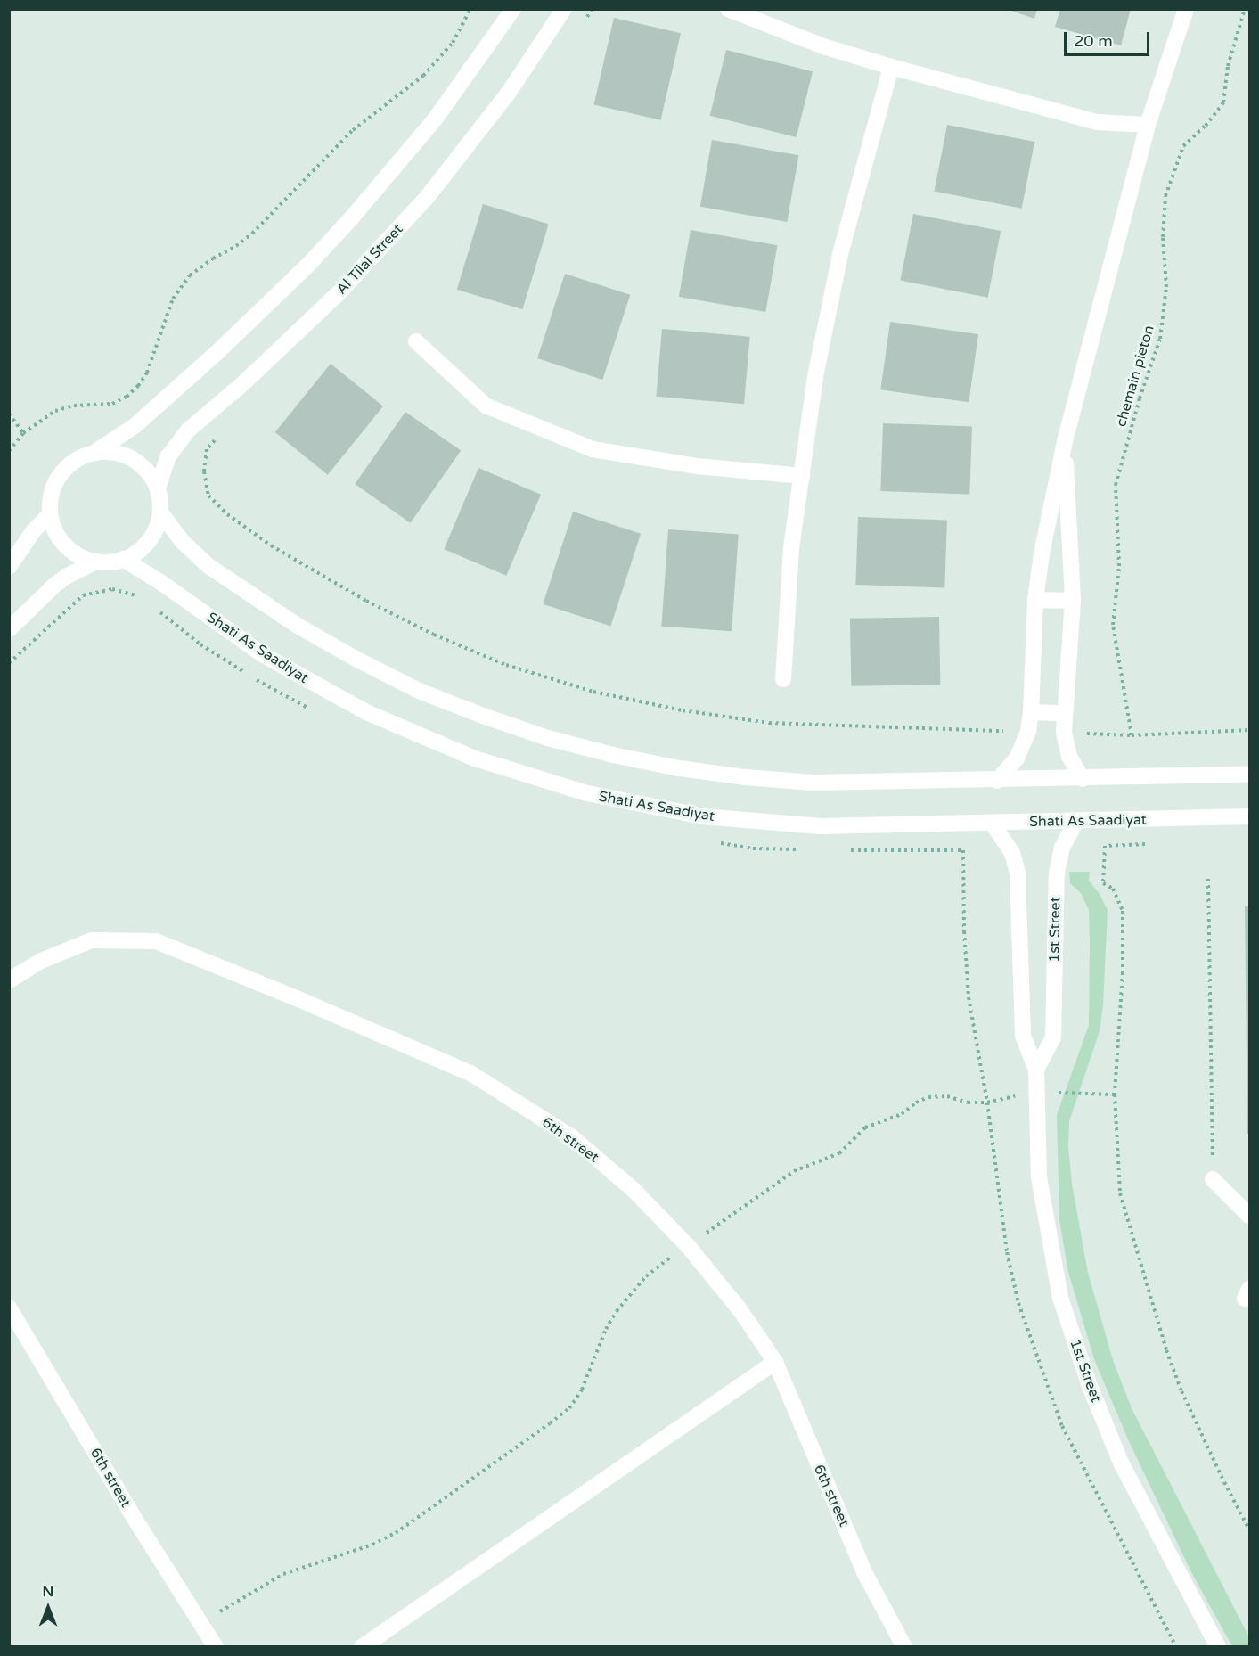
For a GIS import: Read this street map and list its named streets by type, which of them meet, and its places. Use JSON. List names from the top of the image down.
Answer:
{
  "streets": {
    "street": [
      "Al Tilal Street",
      "Shati As Saadiyat",
      "1st Street",
      "6th street"
    ],
    "path": ["chemain pieton"]
  },
  "crossings": [
    ["Al Tilal Street", "Shati As Saadiyat"],
    ["Shati As Saadiyat", "1st Street"]
  ],
  "scale_bar": "20 m",
  "north": "top"
}
